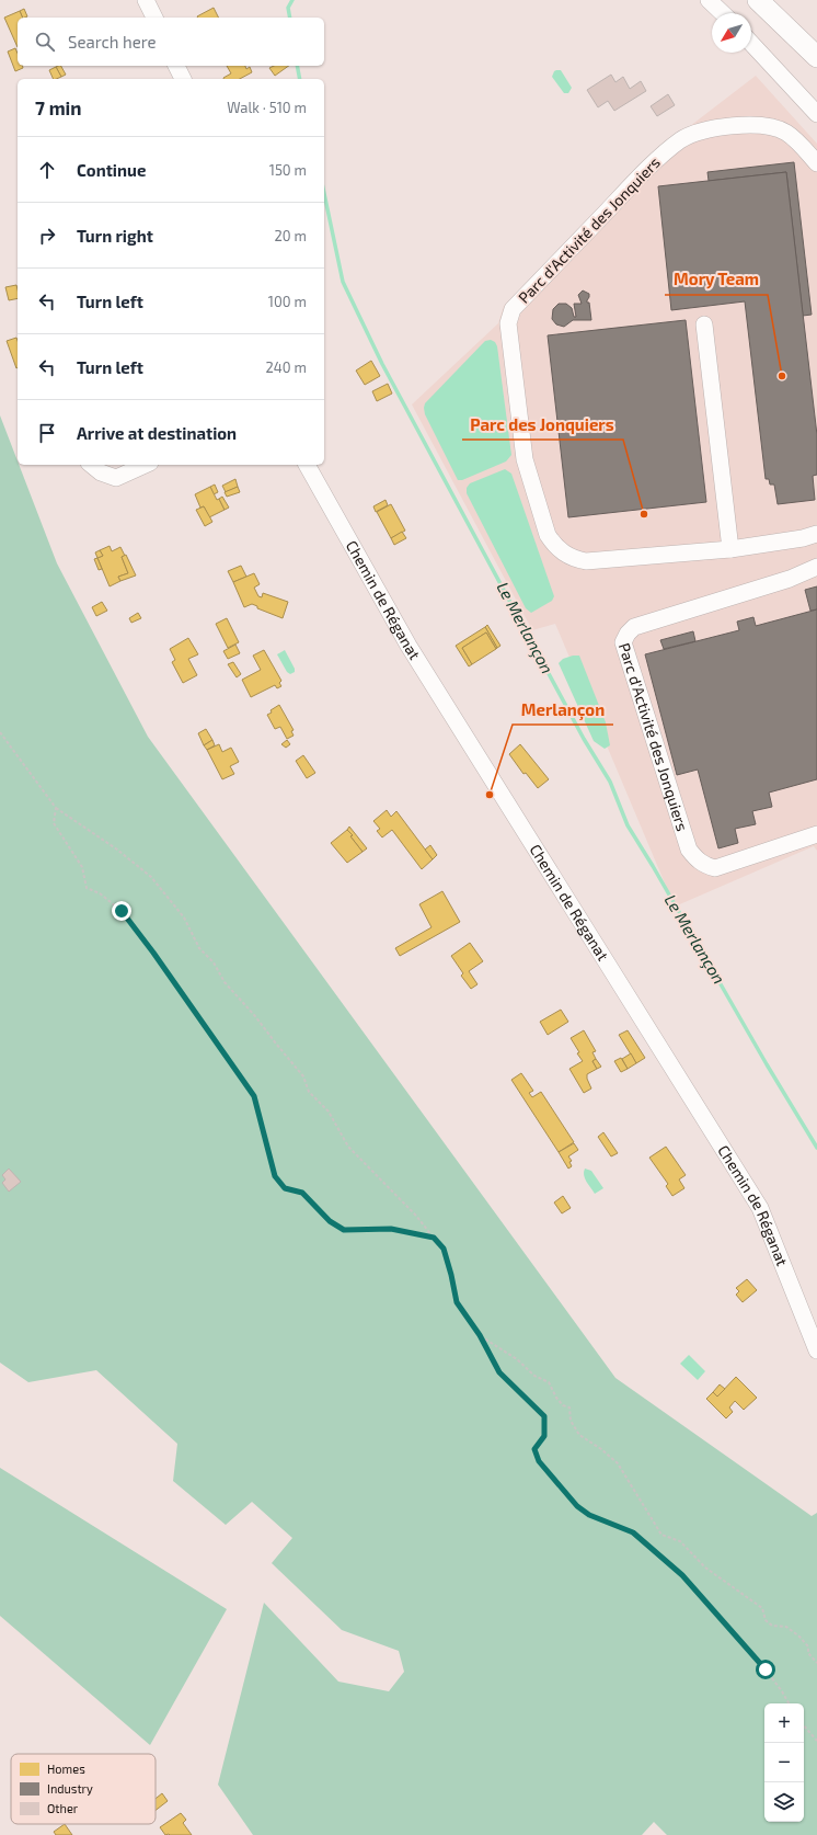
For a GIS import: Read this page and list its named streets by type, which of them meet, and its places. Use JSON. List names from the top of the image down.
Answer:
{
  "streets": {
    "street": ["Parc d'Activité des Jonquiers", "Chemin de Réganat"]
  },
  "water": ["Le Merlançon"],
  "places": ["Mory Team", "Parc des Jonquiers", "Merlançon"],
  "legend": ["Homes", "Industry", "Other"],
  "north": "bottom left",
  "page": {
    "search": "Search here",
    "heading": ["7 min", "Walk · 510 m"],
    "list": [
      ["Continue", "150 m"],
      ["Turn right", "20 m"],
      ["Turn left", "100 m"],
      ["Turn left", "240 m"],
      "Arrive at destination"
    ],
    "map_buttons": ["+", "−"]
  }
}
